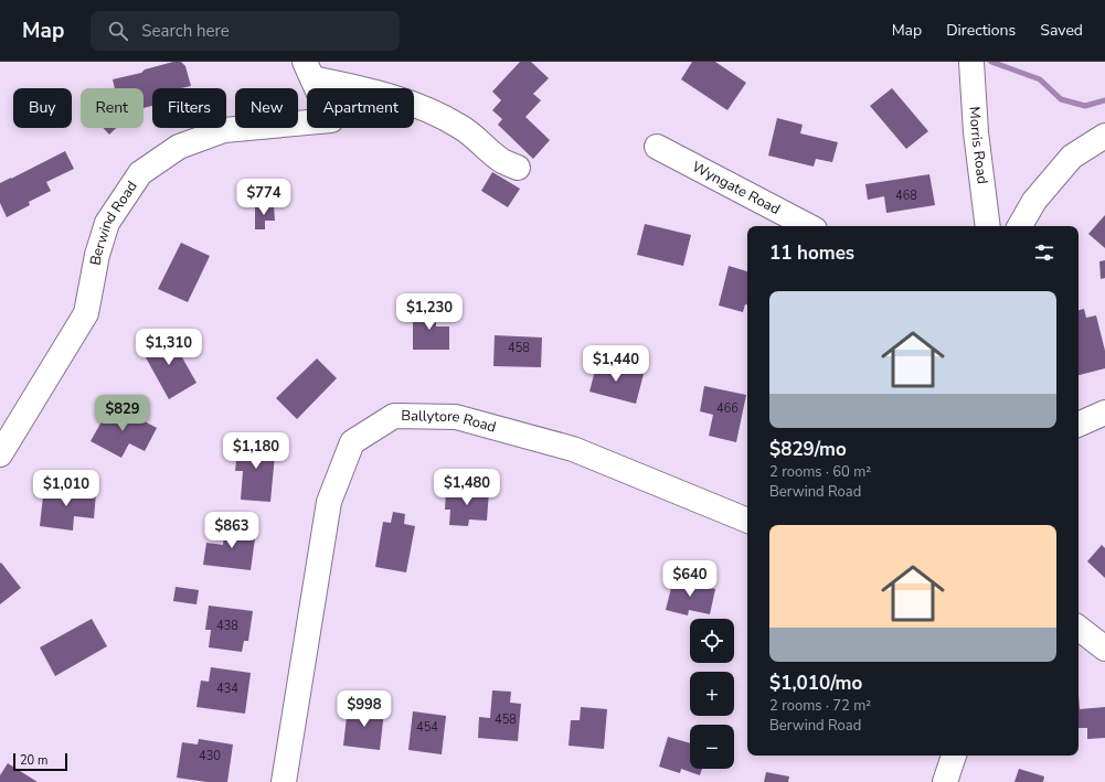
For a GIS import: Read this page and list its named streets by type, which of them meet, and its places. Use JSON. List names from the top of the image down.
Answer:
{
  "streets": {
    "street": [
      "Morris Road",
      "Wyngate Road",
      "Berwind Road",
      "Ballytore Road"
    ]
  },
  "house_numbers": [
    "468",
    "458",
    "466",
    "438",
    "434",
    "458",
    "454",
    "430"
  ],
  "scale_bar": "20 m",
  "page": {
    "header": "Map",
    "search": "Search here",
    "nav": ["Map", "Directions", "Saved"],
    "chip": [
      "Buy",
      "Rent",
      "Filters",
      "New",
      "Apartment"
    ],
    "price": [
      "$774",
      "$1,230",
      "$1,310",
      "$1,440",
      "$829",
      "$1,180",
      "$1,480",
      "$1,010",
      "$863",
      "$640",
      "$998"
    ],
    "heading": "11 homes",
    "list": [
      {
        "name": "$829/mo",
        "note": "2 rooms · 60 m² · Berwind Road"
      },
      {
        "name": "$1,010/mo",
        "note": "2 rooms · 72 m² · Berwind Road"
      }
    ],
    "map_buttons": ["+", "−"],
    "scale": "20 m"
  }
}
